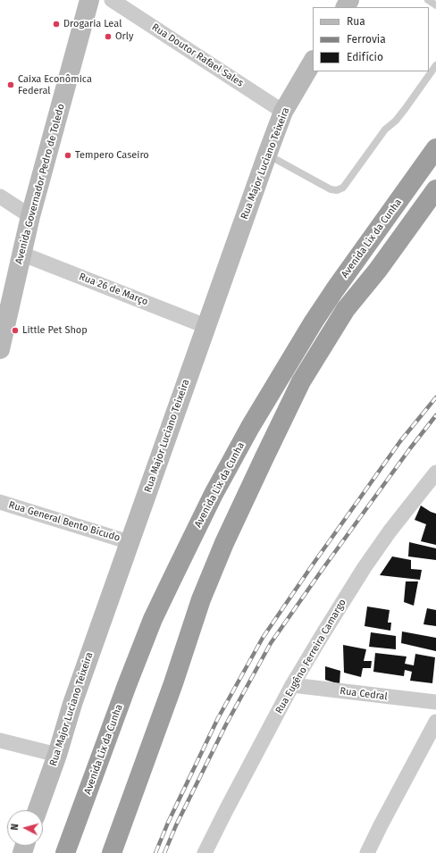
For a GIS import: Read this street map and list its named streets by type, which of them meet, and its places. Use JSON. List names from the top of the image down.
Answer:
{
  "streets": {
    "highway": ["Avenida Lix da Cunha"],
    "main road": ["Rua Major Luciano Teixeira", "Avenida Governador Pedro de Toledo"],
    "street": [
      "Rua Doutor Rafael Sales",
      "Rua 26 de Março",
      "Rua General Bento Bicudo",
      "Rua Eugêno Ferreira Camargo",
      "Rua Cedral"
    ]
  },
  "crossings": [
    ["Rua Doutor Rafael Sales", "Rua Major Luciano Teixeira"],
    ["Rua Major Luciano Teixeira", "Rua 26 de Março"],
    ["Rua Major Luciano Teixeira", "Rua General Bento Bicudo"],
    ["Avenida Governador Pedro de Toledo", "Rua 26 de Março"],
    ["Rua Eugêno Ferreira Camargo", "Rua Cedral"]
  ],
  "places": [
    "Drogaria Leal",
    "Orly",
    "Caixa Econômica Federal",
    "Tempero Caseiro",
    "Little Pet Shop"
  ],
  "legend": ["Rua", "Ferrovia", "Edifício"],
  "north": "left"
}
